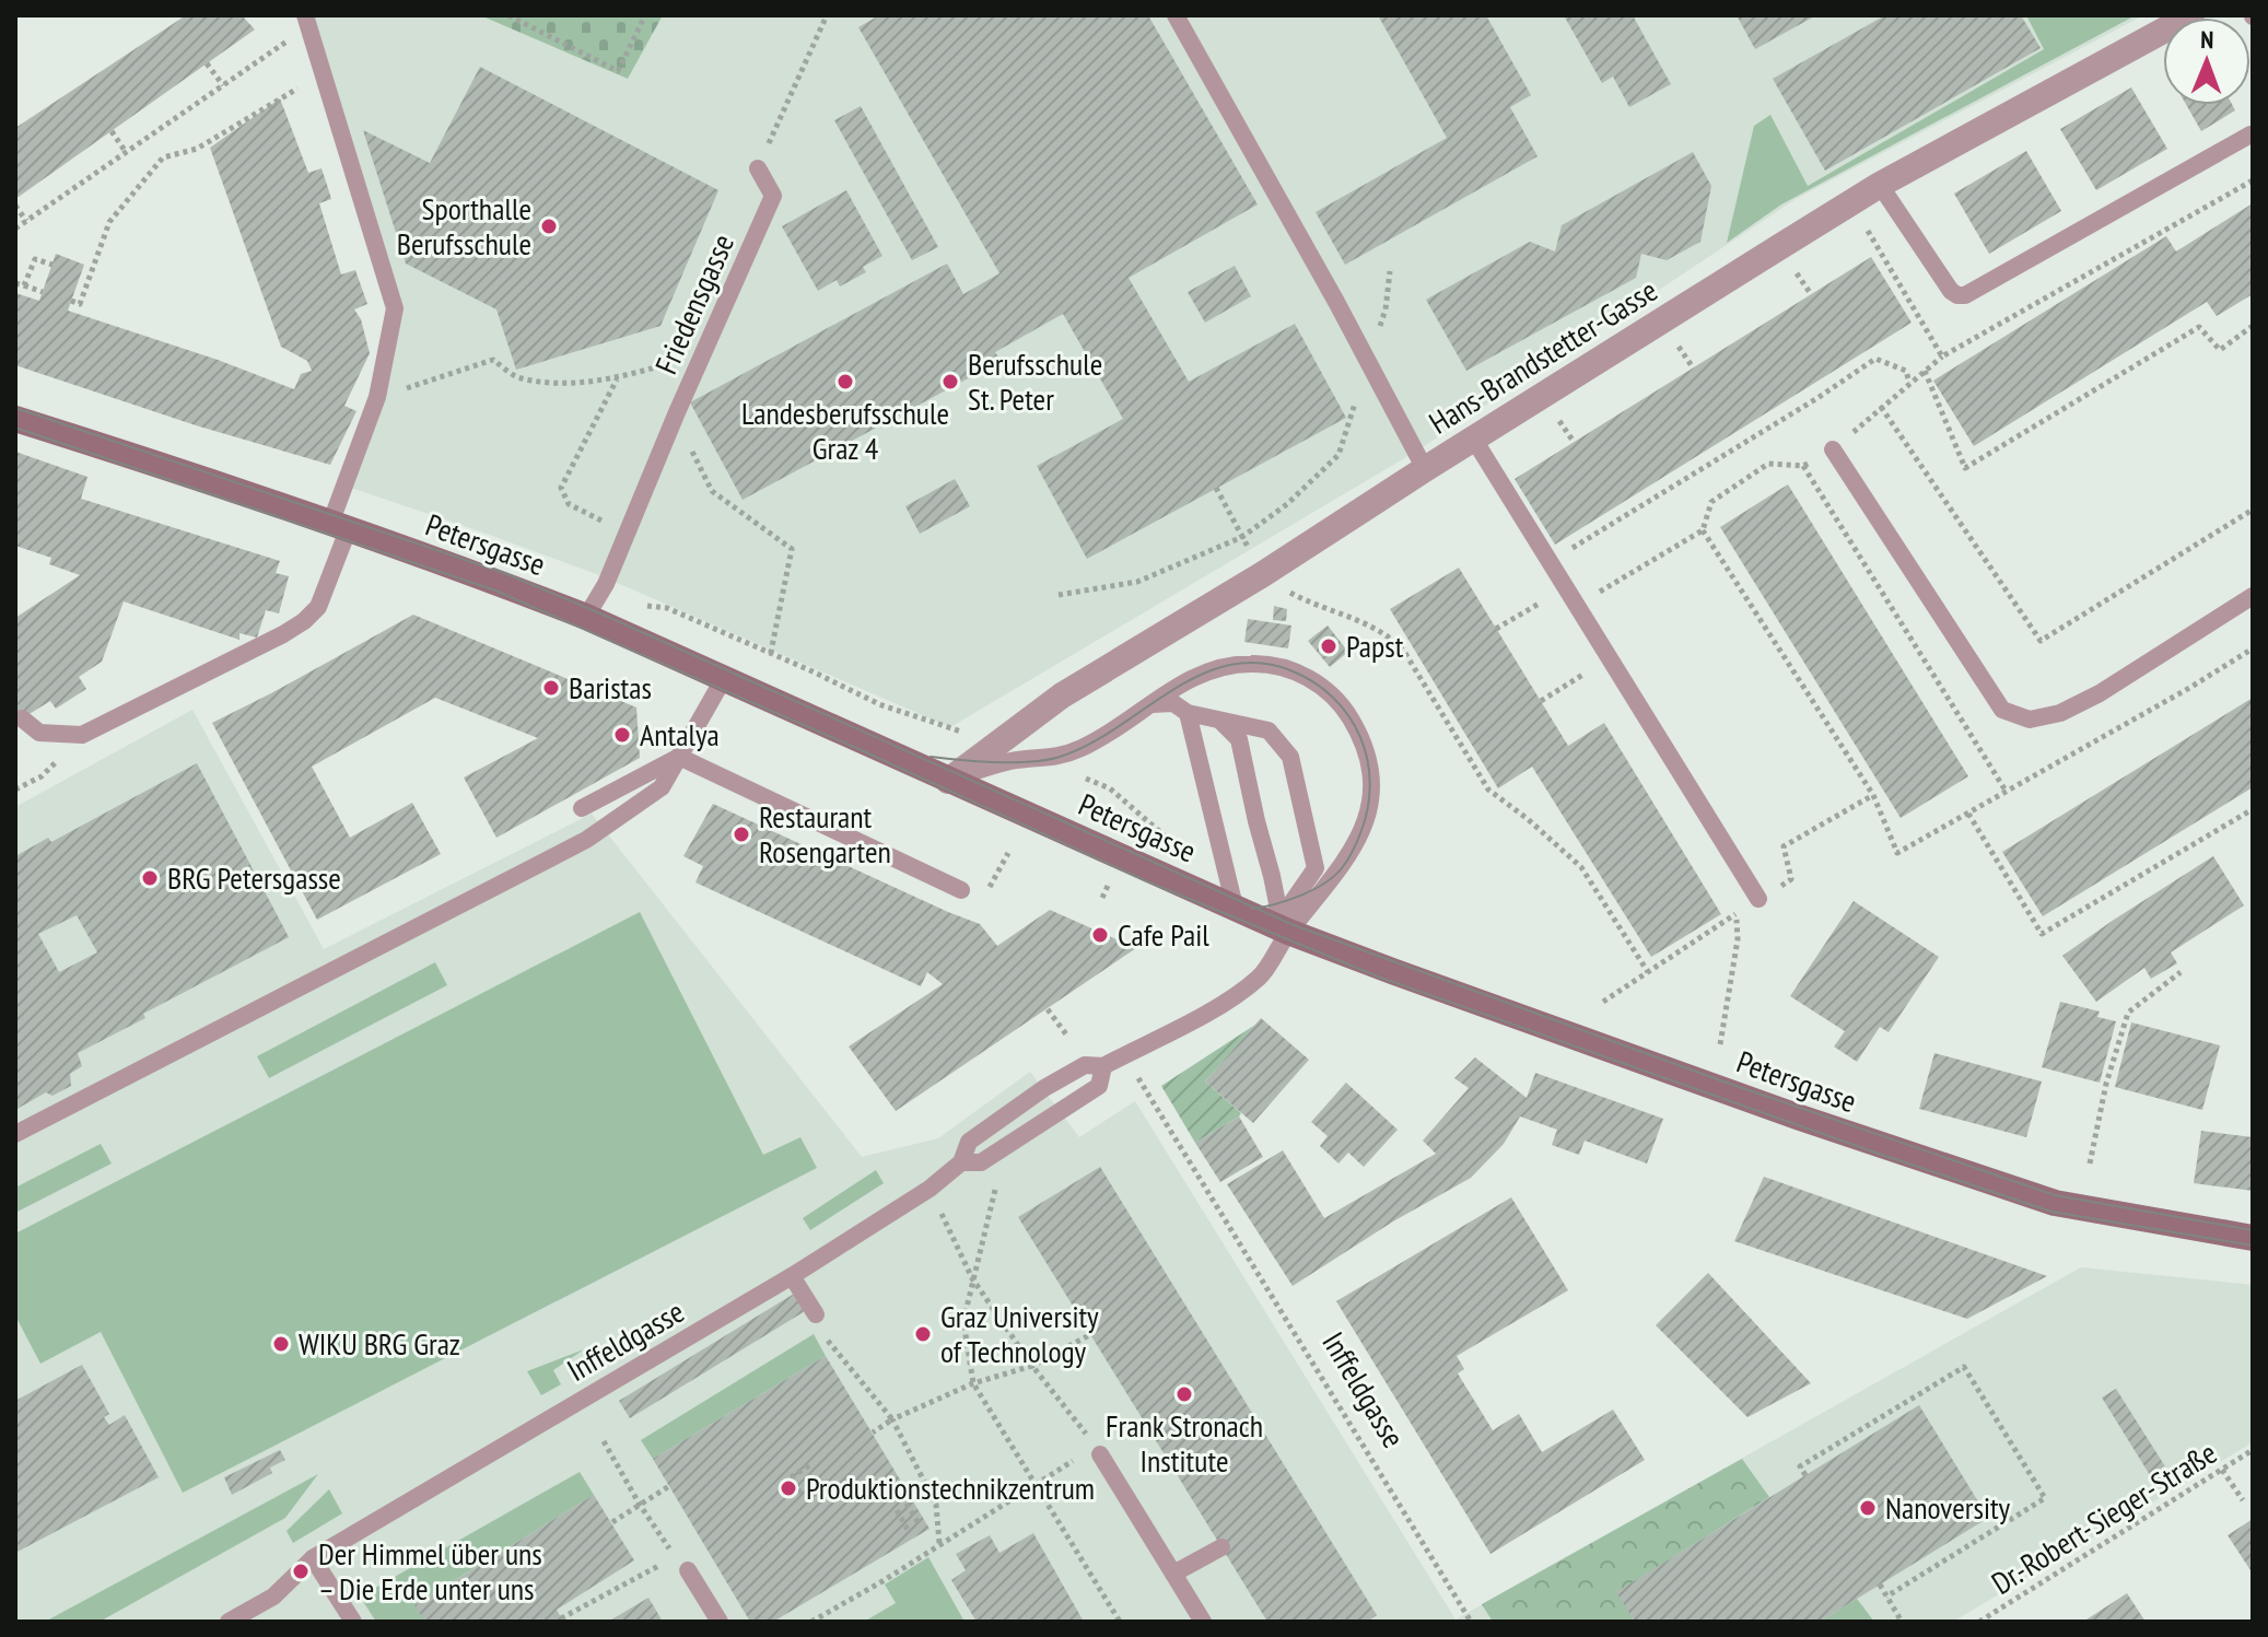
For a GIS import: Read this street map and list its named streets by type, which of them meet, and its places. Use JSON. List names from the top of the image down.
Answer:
{
  "streets": {
    "main road": ["Petersgasse"],
    "street": ["Hans-Brandstetter-Gasse"],
    "lane": ["Friedensgasse", "Inffeldgasse"],
    "path": ["Dr.-Robert-Sieger-Straße"]
  },
  "crossings": [
    ["Friedensgasse", "Petersgasse"],
    ["Hans-Brandstetter-Gasse", "Petersgasse"],
    ["Petersgasse", "Inffeldgasse"]
  ],
  "places": [
    "Sporthalle Berufsschule",
    "Landesberufsschule Graz 4",
    "Berufsschule St. Peter",
    "Papst",
    "Baristas",
    "Antalya",
    "Restaurant Rosengarten",
    "BRG Petersgasse",
    "Cafe Pail",
    "Graz University of Technology",
    "WIKU BRG Graz",
    "Frank Stronach Institute",
    "Produktionstechnikzentrum",
    "Nanoversity",
    "Der Himmel über uns – Die Erde unter uns"
  ],
  "north": "top"
}
